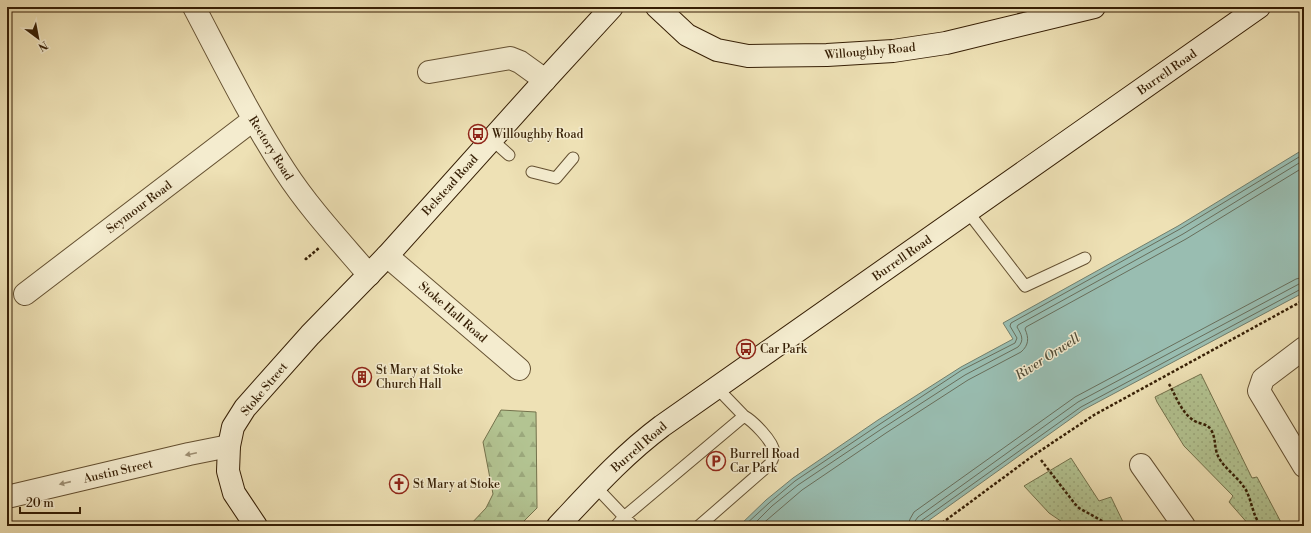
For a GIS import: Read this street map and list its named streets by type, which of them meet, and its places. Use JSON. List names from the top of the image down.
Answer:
{
  "streets": {
    "street": [
      "Willoughby Road",
      "Burrell Road",
      "Rectory Road",
      "Belstead Road",
      "Seymour Road",
      "Stoke Hall Road",
      "Stoke Street",
      "Austin Street"
    ]
  },
  "crossings": [
    ["Rectory Road", "Belstead Road"],
    ["Rectory Road", "Seymour Road"],
    ["Rectory Road", "Stoke Street"],
    ["Belstead Road", "Stoke Hall Road"],
    ["Belstead Road", "Stoke Street"],
    ["Stoke Street", "Austin Street"]
  ],
  "one_way": ["Austin Street"],
  "water": ["River Orwell"],
  "places": {
    "bus stop": ["Willoughby Road", "Car Park"],
    "building": ["St Mary at Stoke Church Hall"],
    "parking": ["Burrell Road Car Park"],
    "church": ["St Mary at Stoke"]
  },
  "scale_bar": "20 m",
  "north": "bottom right"
}
